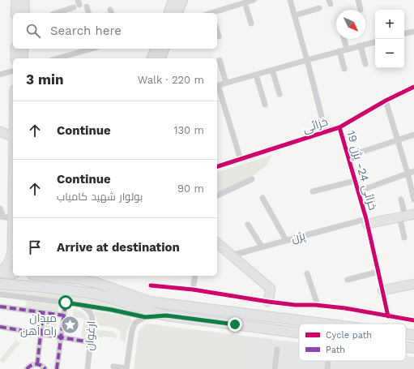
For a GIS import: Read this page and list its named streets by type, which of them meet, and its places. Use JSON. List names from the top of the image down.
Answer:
{
  "streets": {
    "street": [
      "خزائی",
      "خزائی 24- پژن 19",
      "پژن",
      "ارغوان"
    ]
  },
  "crossings": [
    ["خزائی", "خزائی 24- پژن 19"],
    ["خزائی 24- پژن 19", "پژن"]
  ],
  "places": {
    "place": ["میدان راه آهن"]
  },
  "legend": ["Cycle path", "Path"],
  "north": "bottom right",
  "page": {
    "map_buttons": ["+", "−"],
    "search": "Search here",
    "heading": ["3 min", "Walk · 220 m"],
    "list": [
      ["Continue", "130 m"],
      ["Continue", "بولوار شهید کامیاب", "90 m"],
      "Arrive at destination"
    ]
  }
}
